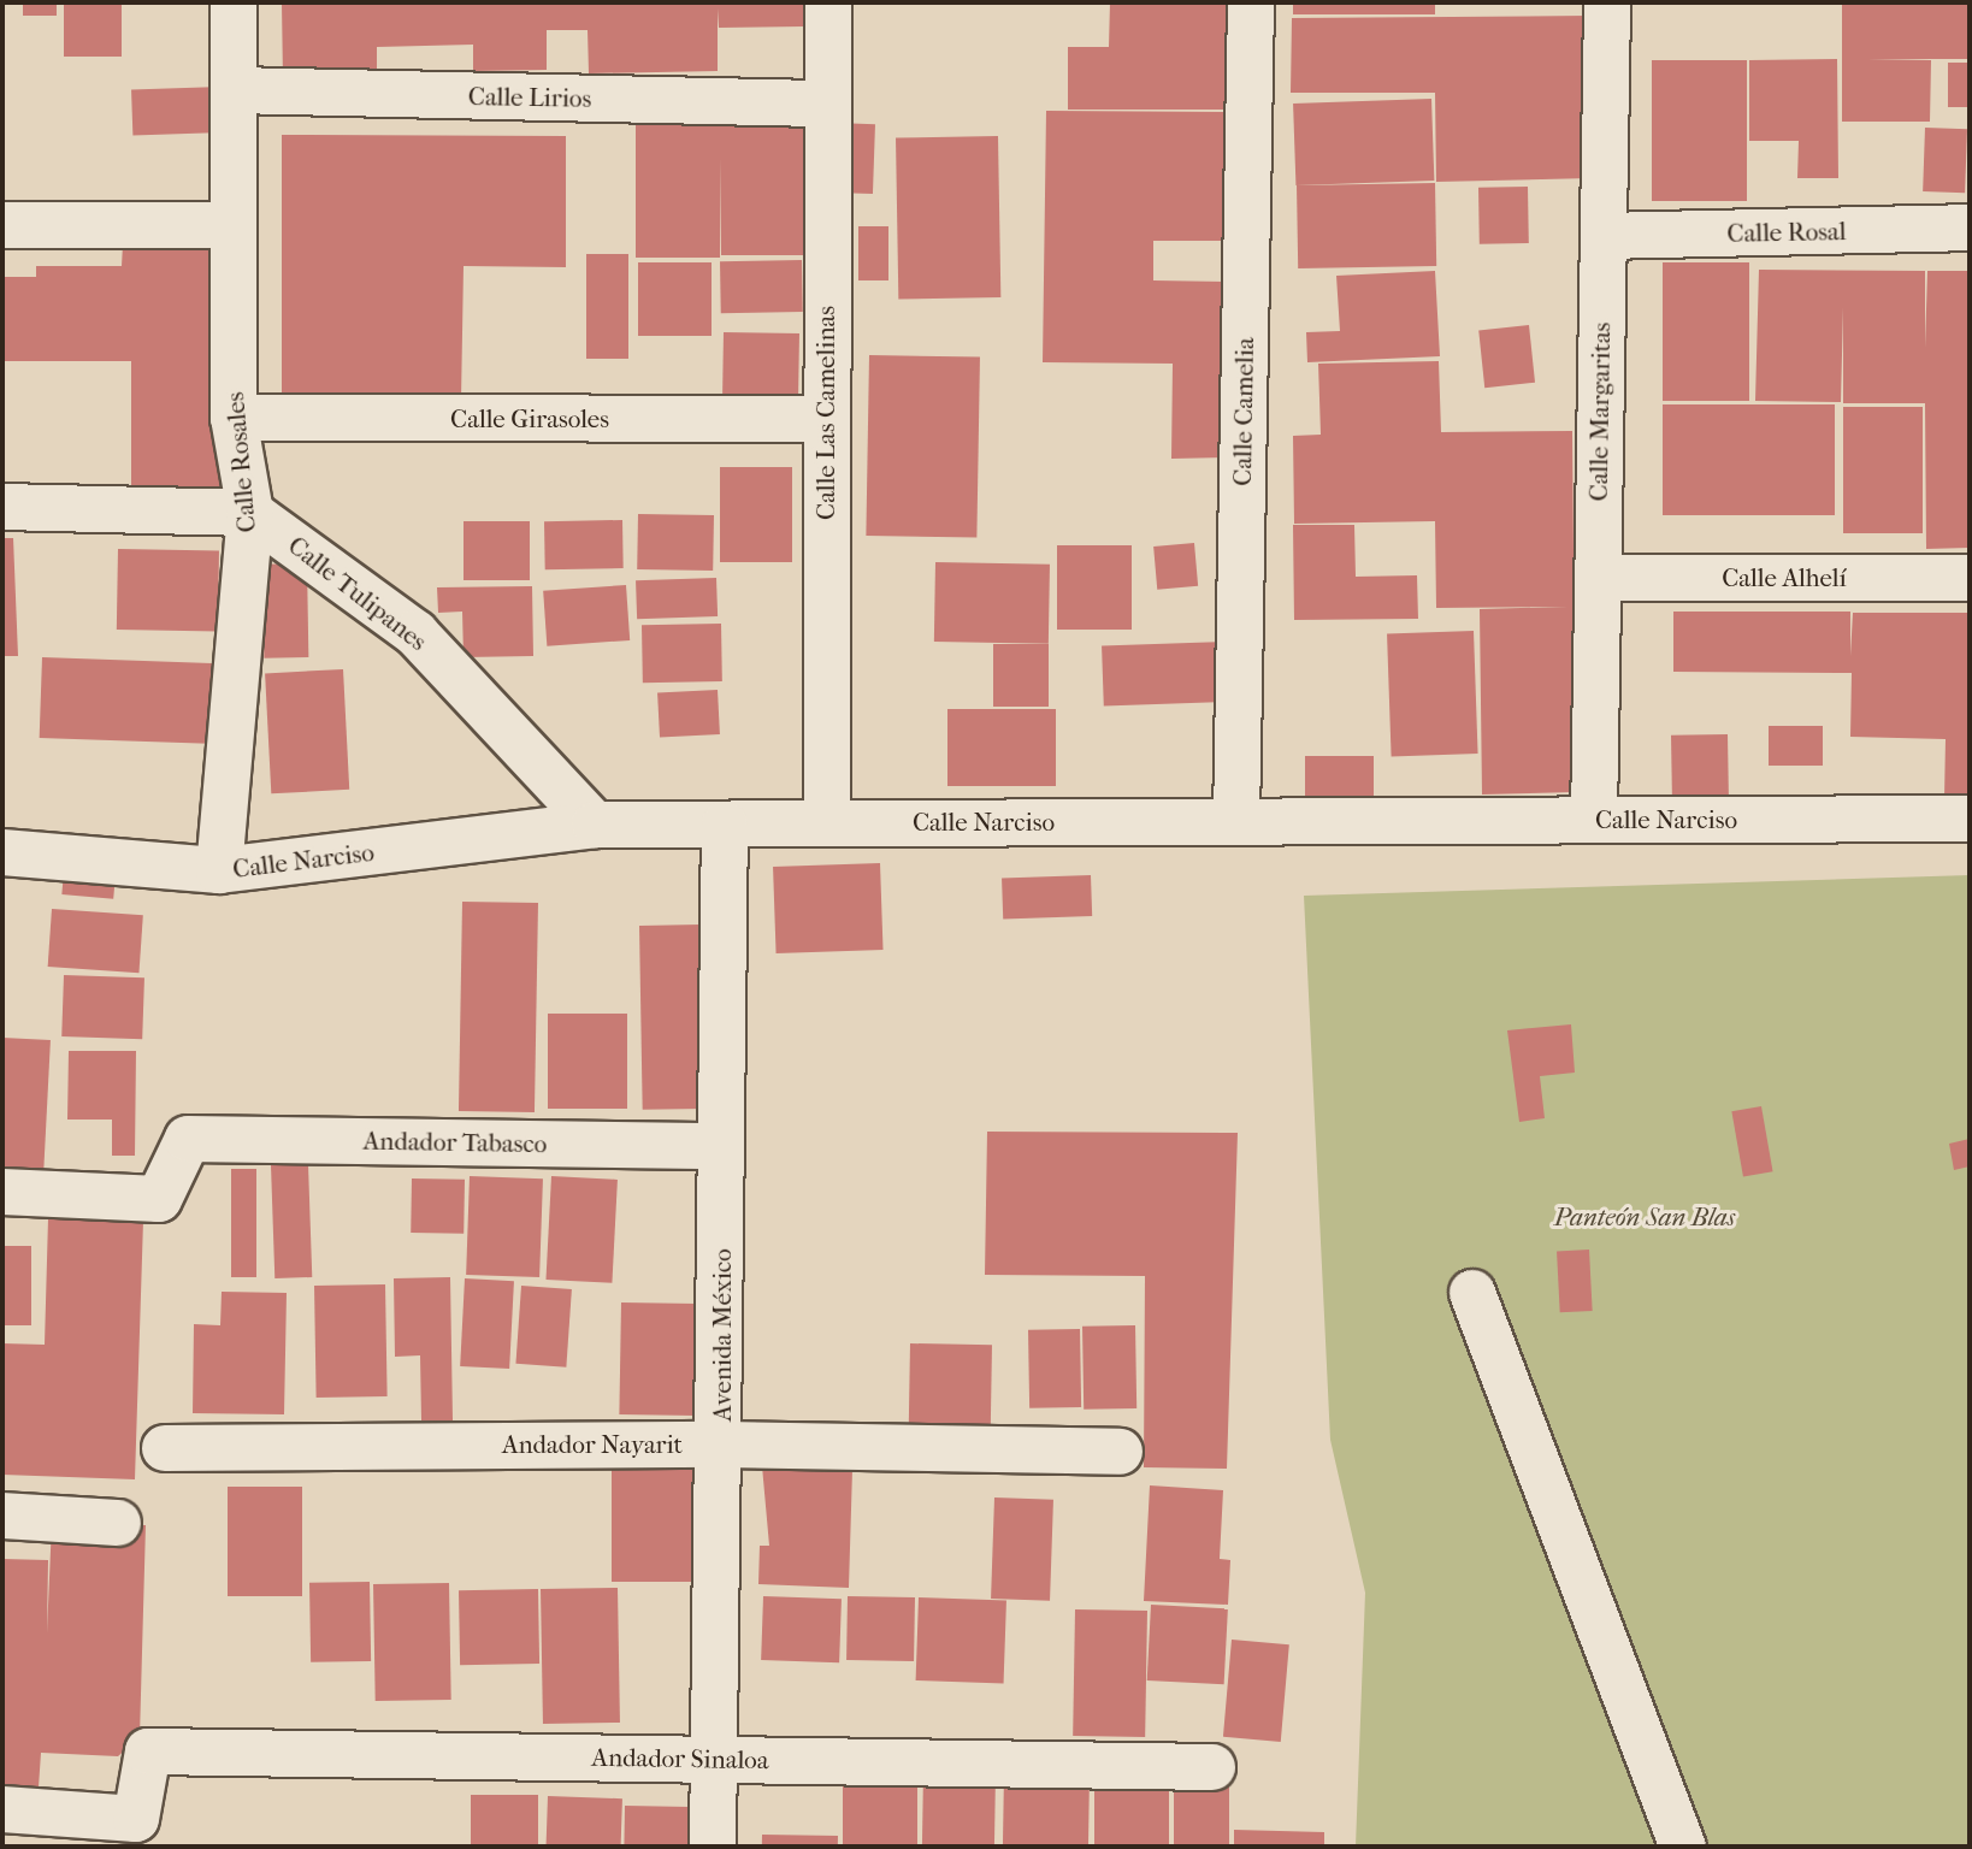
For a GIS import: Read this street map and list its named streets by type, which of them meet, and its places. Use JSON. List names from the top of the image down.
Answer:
{
  "streets": {
    "street": [
      "Calle Lirios",
      "Calle Rosal",
      "Calle Camelia",
      "Calle Margaritas",
      "Calle Las Camelinas",
      "Calle Girasoles",
      "Calle Rosales",
      "Calle Alhelí",
      "Calle Tulipanes",
      "Calle Narciso",
      "Andador Tabasco",
      "Avenida México",
      "Andador Nayarit",
      "Andador Sinaloa"
    ]
  },
  "crossings": [
    ["Calle Lirios", "Calle Las Camelinas"],
    ["Calle Lirios", "Calle Rosales"],
    ["Calle Rosal", "Calle Margaritas"],
    ["Calle Camelia", "Calle Narciso"],
    ["Calle Margaritas", "Calle Alhelí"],
    ["Calle Margaritas", "Calle Narciso"],
    ["Calle Las Camelinas", "Calle Girasoles"],
    ["Calle Las Camelinas", "Calle Narciso"],
    ["Calle Girasoles", "Calle Rosales"],
    ["Calle Rosales", "Calle Tulipanes"],
    ["Calle Rosales", "Calle Narciso"],
    ["Calle Tulipanes", "Calle Narciso"],
    ["Calle Narciso", "Avenida México"],
    ["Andador Tabasco", "Avenida México"],
    ["Avenida México", "Andador Nayarit"],
    ["Avenida México", "Andador Sinaloa"]
  ],
  "parks": ["Panteón San Blas"]
}
